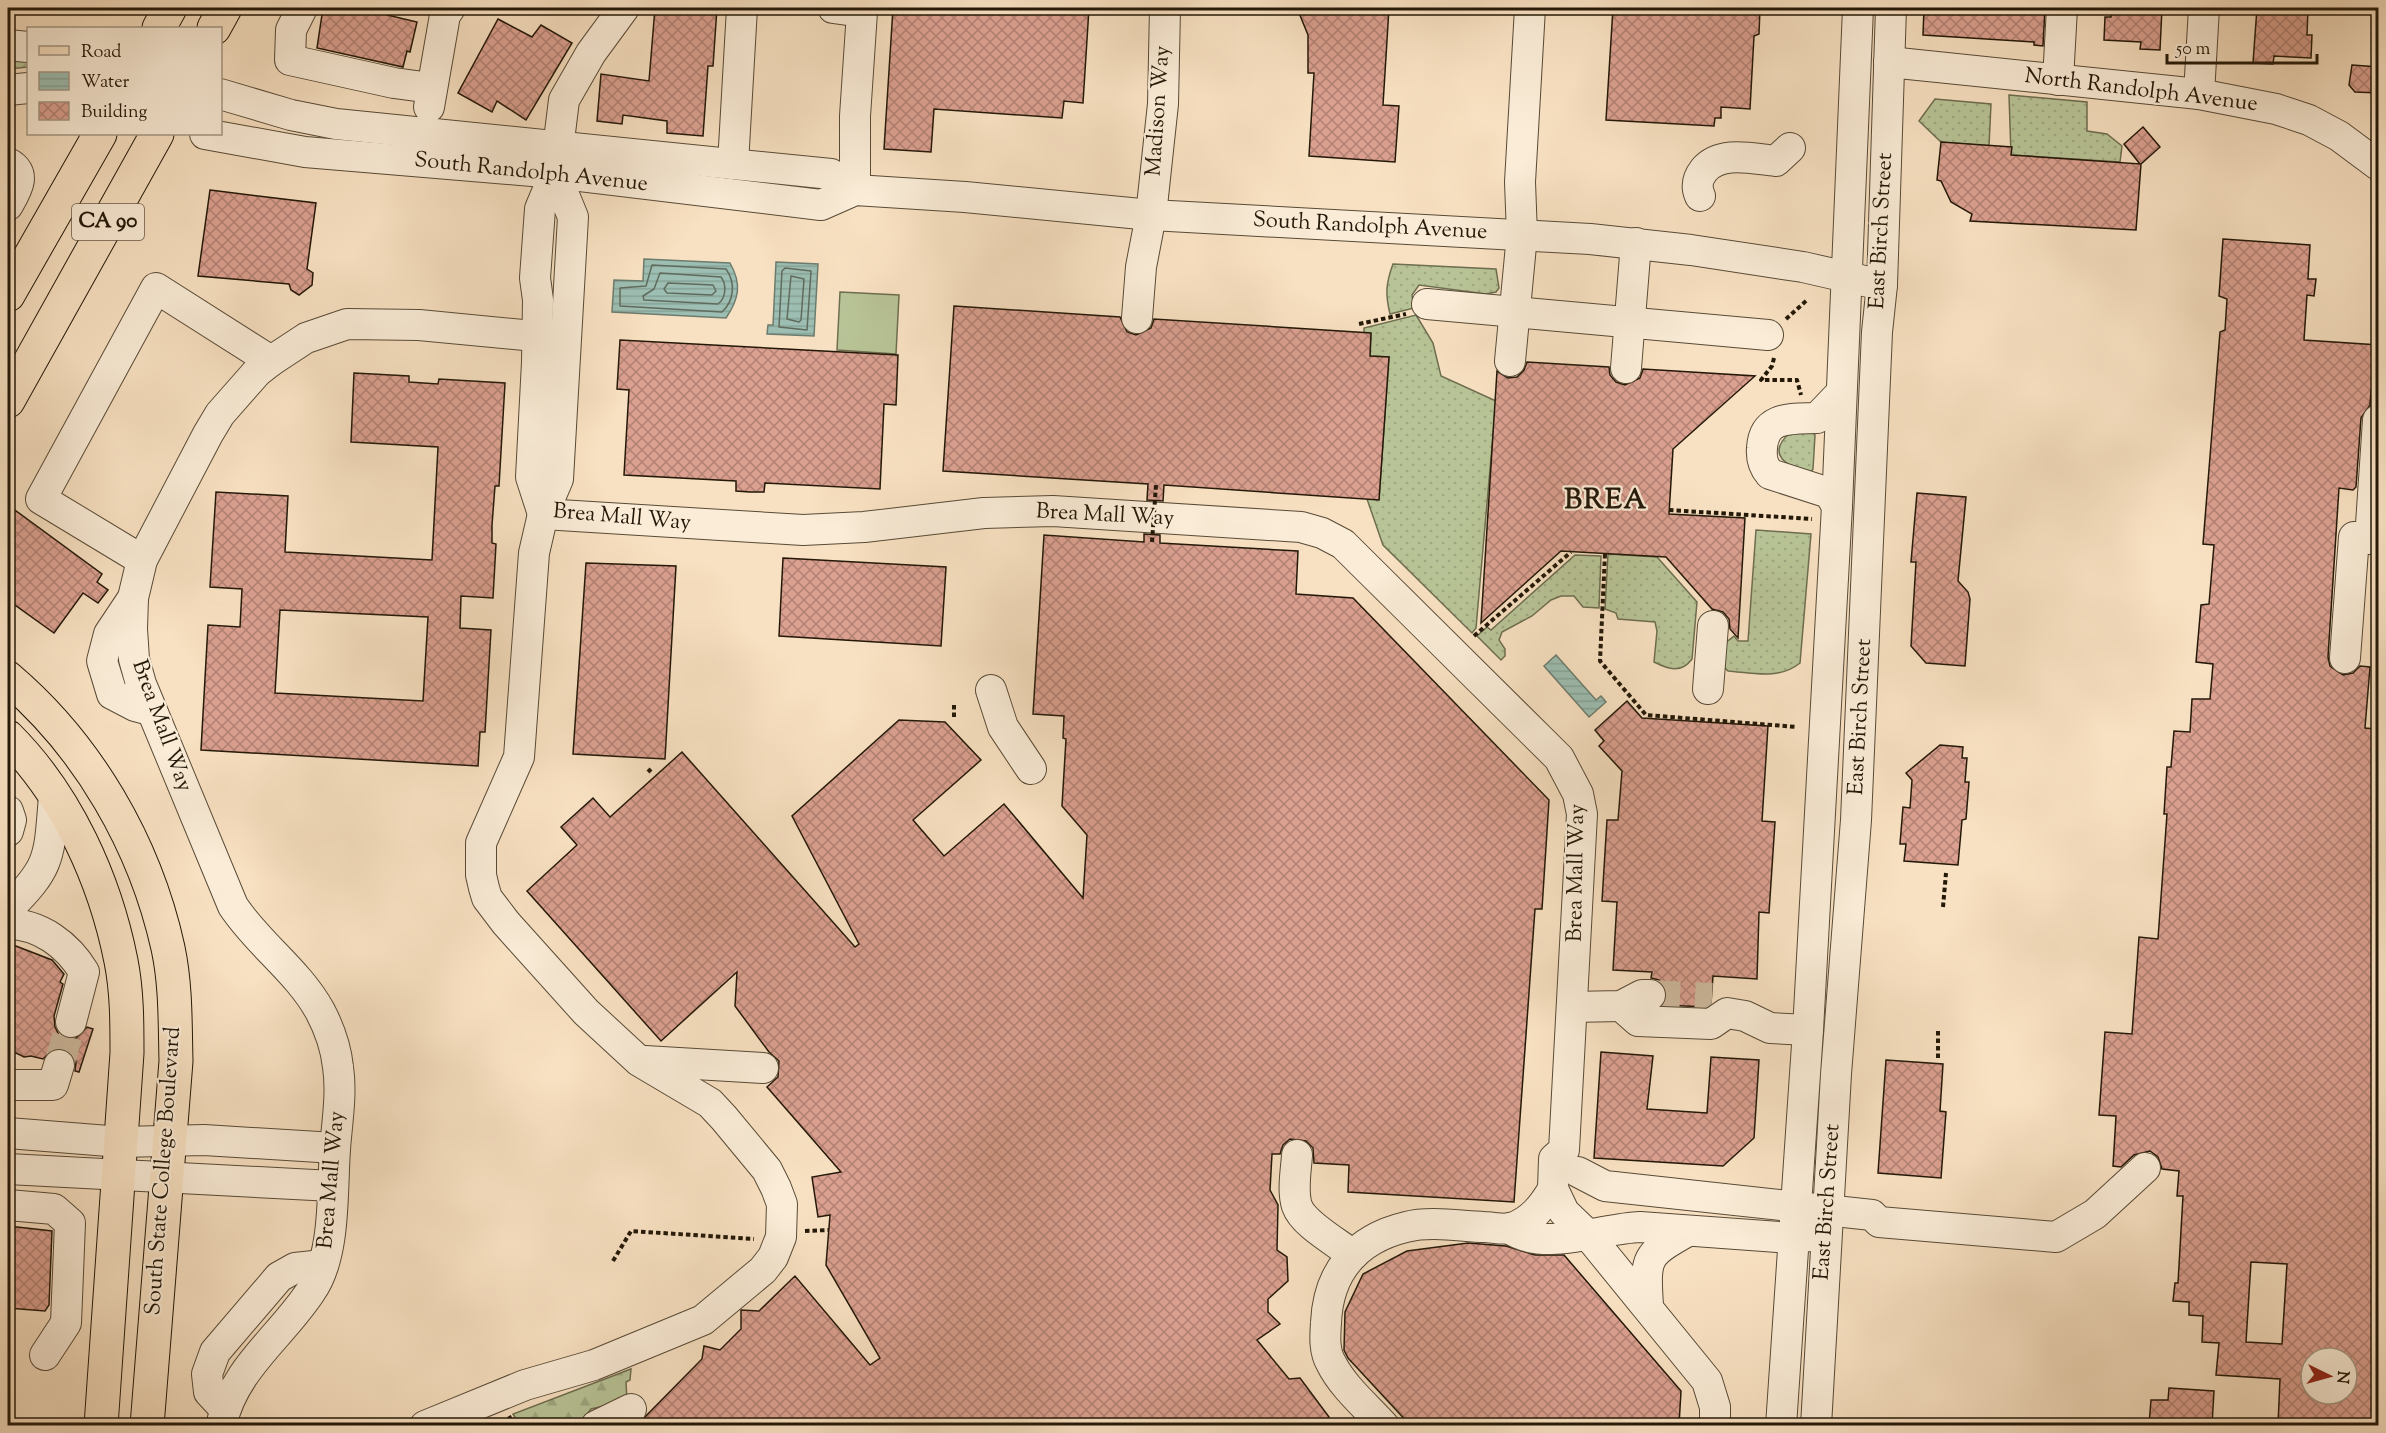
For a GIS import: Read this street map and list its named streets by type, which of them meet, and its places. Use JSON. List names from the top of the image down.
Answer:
{
  "streets": {
    "main road": ["CA 90", "South State College Boulevard"],
    "street": [
      "North Randolph Avenue",
      "Madison Way",
      "South Randolph Avenue",
      "East Birch Street",
      "Brea Mall Way"
    ]
  },
  "crossings": [
    ["North Randolph Avenue", "East Birch Street"],
    ["Madison Way", "South Randolph Avenue"],
    ["South Randolph Avenue", "East Birch Street"],
    ["South Randolph Avenue", "Brea Mall Way"]
  ],
  "districts": ["BREA"],
  "legend": ["Road", "Water", "Building"],
  "scale_bar": "50 m",
  "north": "right"
}
